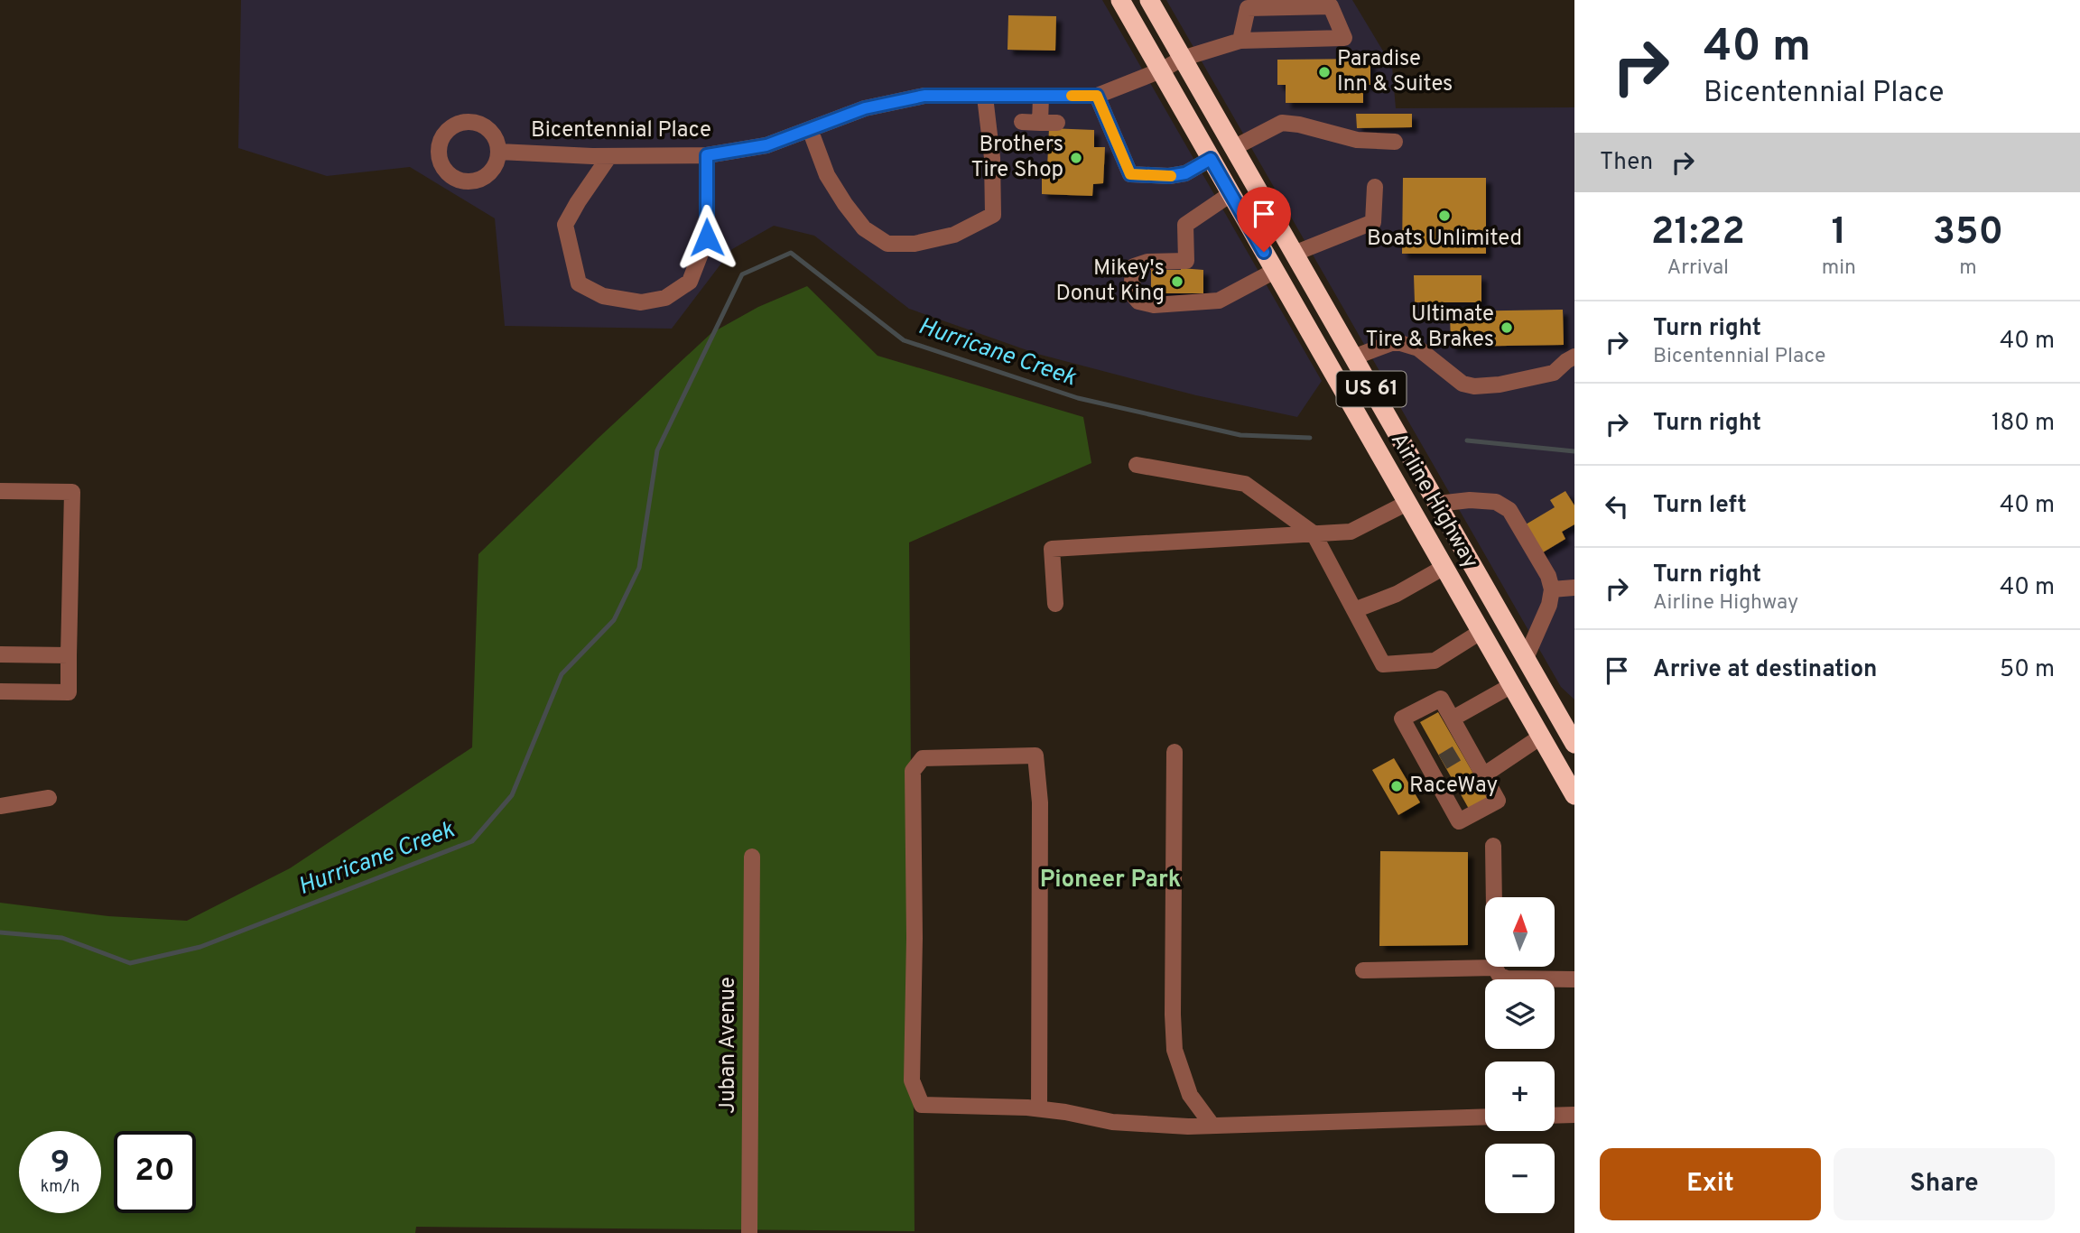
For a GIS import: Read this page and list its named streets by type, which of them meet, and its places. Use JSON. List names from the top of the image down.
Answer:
{
  "streets": {
    "highway": ["US 61", "Airline Highway"],
    "street": ["Bicentennial Place", "Juban Avenue"]
  },
  "crossings": [
    ["Bicentennial Place", "Airline Highway"]
  ],
  "districts": ["Pioneer Park"],
  "water": ["Hurricane Creek"],
  "places": [
    "Paradise Inn & Suites",
    "Brothers Tire Shop",
    "Boats Unlimited",
    "Mikey's Donut King",
    "Ultimate Tire & Brakes",
    "RaceWay"
  ],
  "north": "top",
  "page": {
    "turn": ["40 m", "Bicentennial Place"],
    "then": "Then",
    "eta": [
      "21:22",
      "Arrival",
      "1",
      "min",
      "350",
      "m"
    ],
    "list": [
      {
        "name": "Turn right",
        "note": "Bicentennial Place",
        "value": "40 m"
      },
      {
        "name": "Turn right",
        "value": "180 m"
      },
      {
        "name": "Turn left",
        "value": "40 m"
      },
      {
        "name": "Turn right",
        "note": "Airline Highway",
        "value": "40 m"
      },
      {
        "name": "Arrive at destination",
        "value": "50 m"
      }
    ],
    "map_buttons": ["+", "−"],
    "speed": "9 km/h",
    "limit": "20",
    "buttons": ["Exit", "Share"]
  }
}
